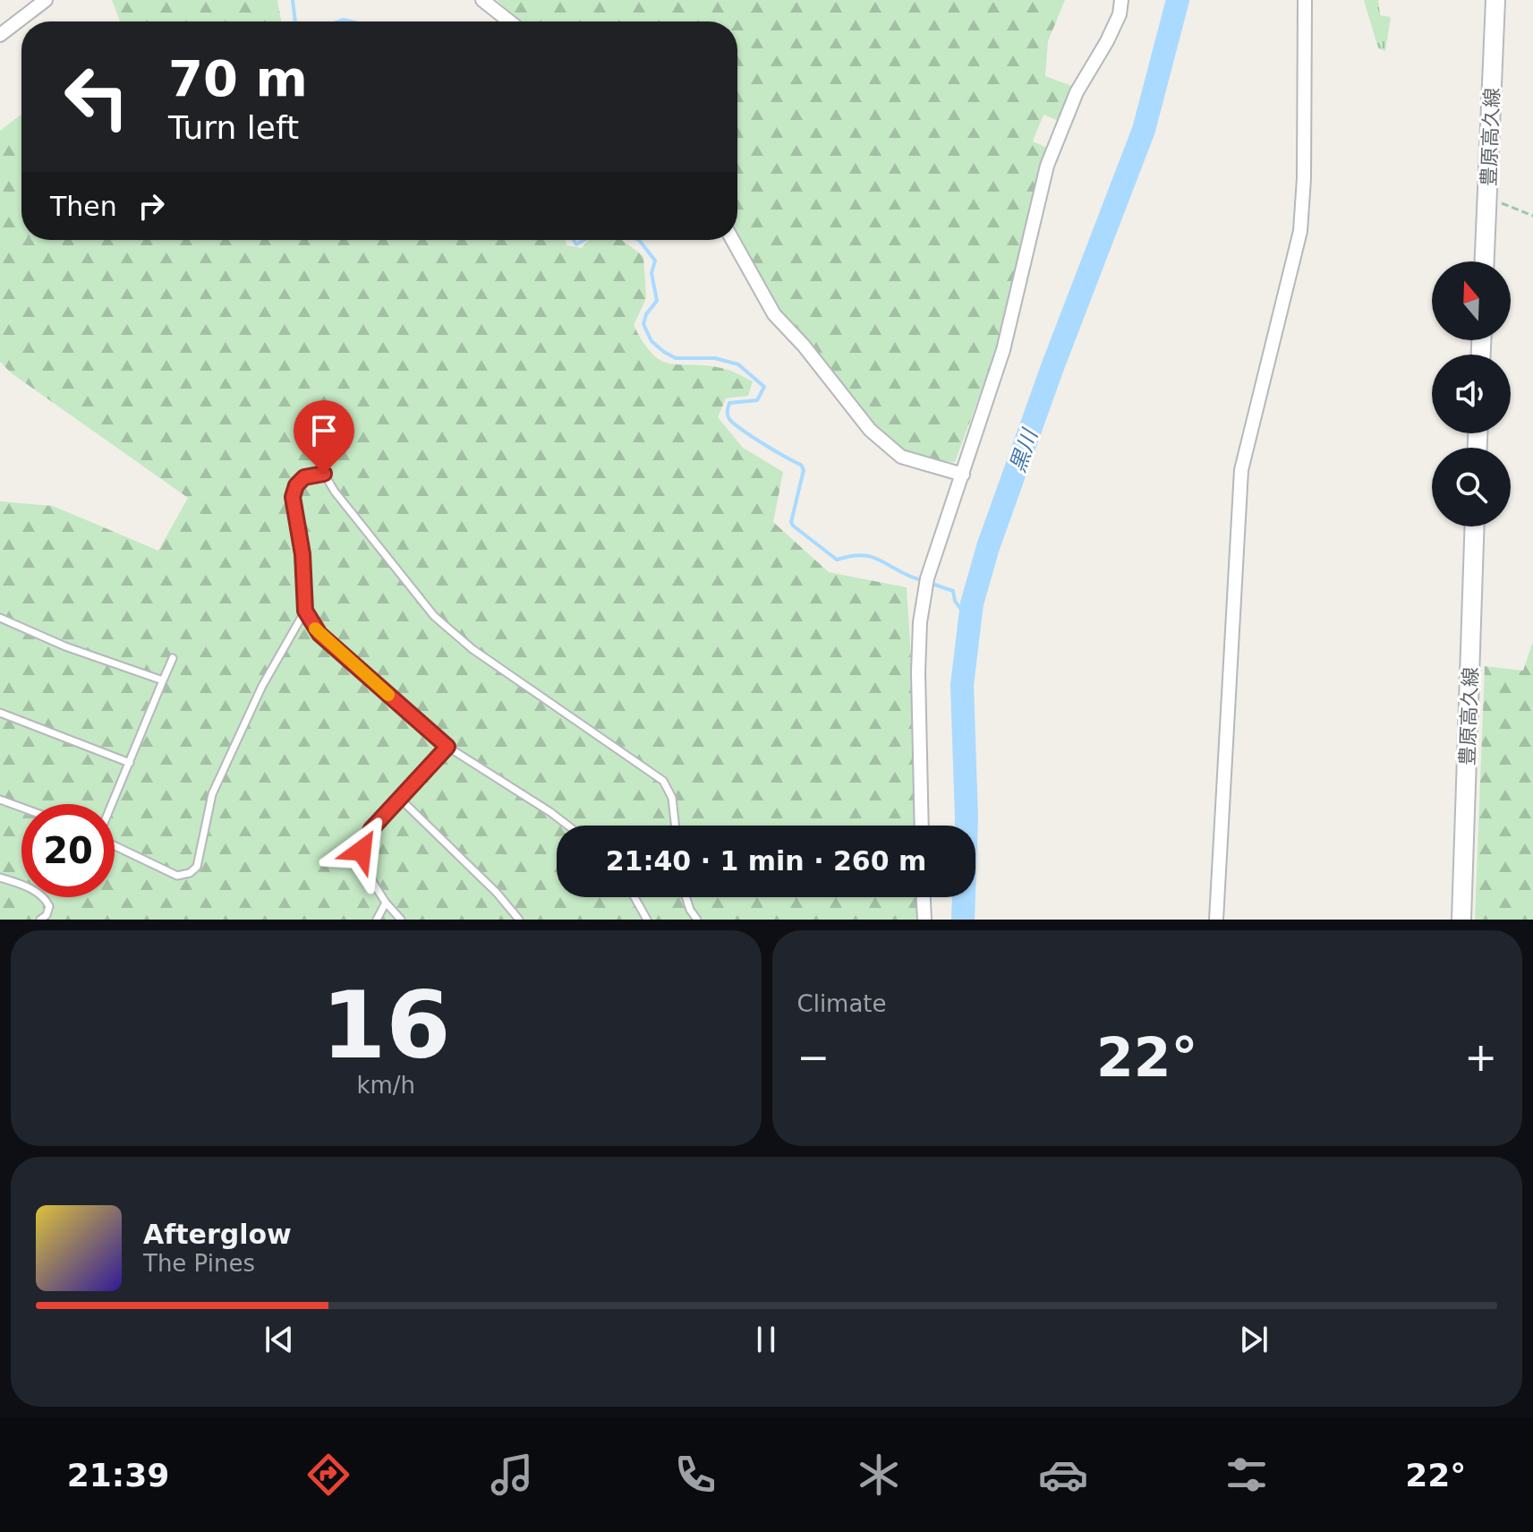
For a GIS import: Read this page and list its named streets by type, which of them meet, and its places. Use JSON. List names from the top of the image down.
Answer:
{
  "streets": {
    "main road": ["豊原高久線"]
  },
  "water": ["黒川"],
  "north": "top",
  "page": {
    "turn": ["70 m", "Turn left"],
    "then": "Then",
    "limit": "20",
    "trip": "21:40 · 1 min · 260 m",
    "tile": [
      ["16", "km/h"],
      "Climate"
    ],
    "heat": ["−", "22°", "+"],
    "song": ["Afterglow", "The Pines"],
    "tabs": ["21:39", "22°"]
  }
}
